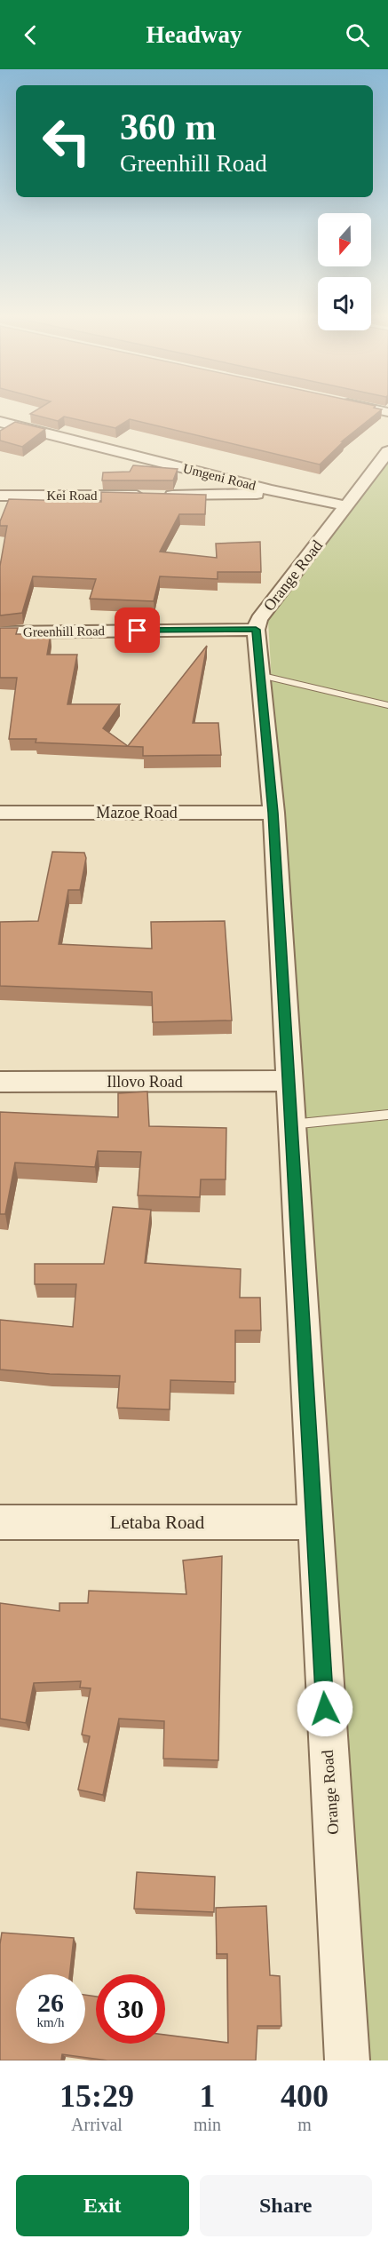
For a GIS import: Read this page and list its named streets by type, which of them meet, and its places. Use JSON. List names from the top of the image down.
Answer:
{
  "streets": {
    "street": [
      "Umgeni Road",
      "Kei Road",
      "Orange Road",
      "Greenhill Road",
      "Mazoe Road",
      "Illovo Road",
      "Letaba Road"
    ]
  },
  "crossings": [
    ["Umgeni Road", "Kei Road"],
    ["Umgeni Road", "Orange Road"],
    ["Orange Road", "Greenhill Road"],
    ["Orange Road", "Mazoe Road"],
    ["Orange Road", "Illovo Road"],
    ["Orange Road", "Letaba Road"]
  ],
  "north": "bottom",
  "page": {
    "header": "Headway",
    "turn": ["360 m", "Greenhill Road"],
    "speed": "26 km/h",
    "limit": "30",
    "eta": [
      "15:29",
      "Arrival",
      "1",
      "min",
      "400",
      "m"
    ],
    "buttons": ["Exit", "Share"]
  }
}
